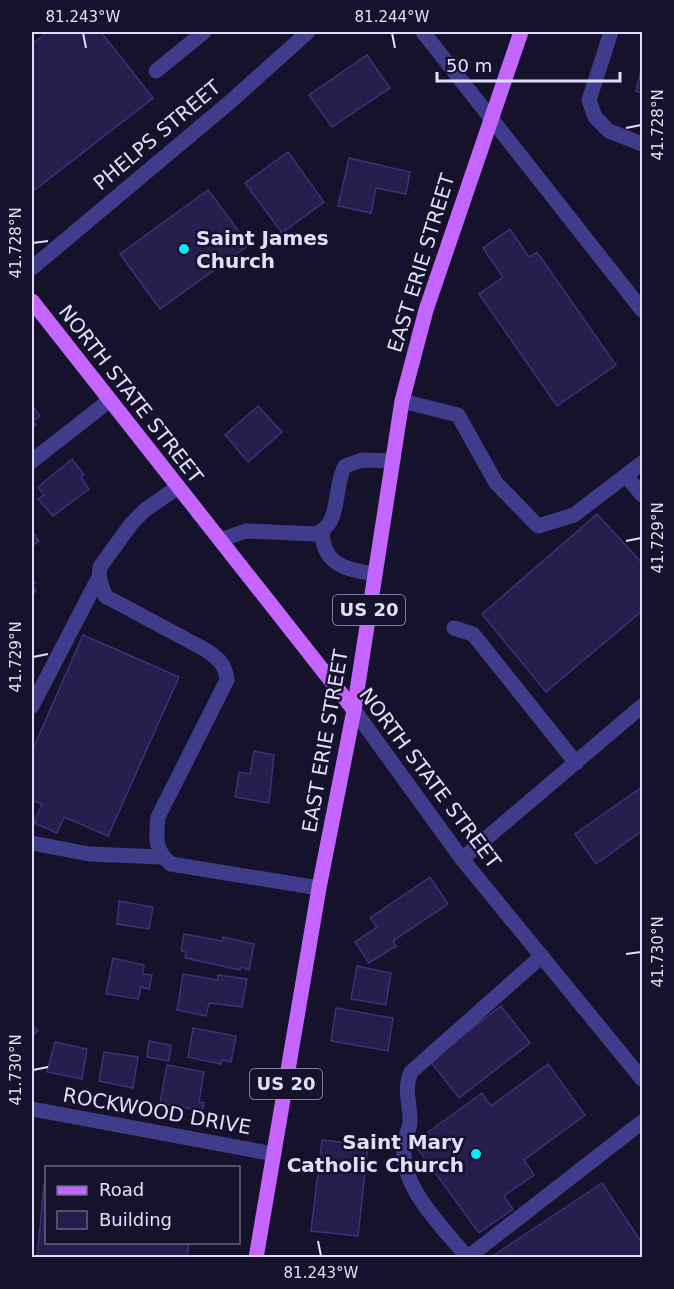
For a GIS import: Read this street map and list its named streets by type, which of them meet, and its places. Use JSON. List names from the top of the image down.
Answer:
{
  "streets": {
    "main road": ["EAST ERIE STREET", "NORTH STATE STREET", "US 20"],
    "street": ["PHELPS STREET", "ROCKWOOD DRIVE"]
  },
  "crossings": [
    ["EAST ERIE STREET", "NORTH STATE STREET"],
    ["EAST ERIE STREET", "ROCKWOOD DRIVE"]
  ],
  "places": ["Saint James Church", "Saint Mary Catholic Church"],
  "legend": ["Road", "Building"],
  "scale_bar": "50 m",
  "coordinates": [
    "81.243°W",
    "81.244°W",
    "41.728°N",
    "41.729°N",
    "41.730°N"
  ]
}
